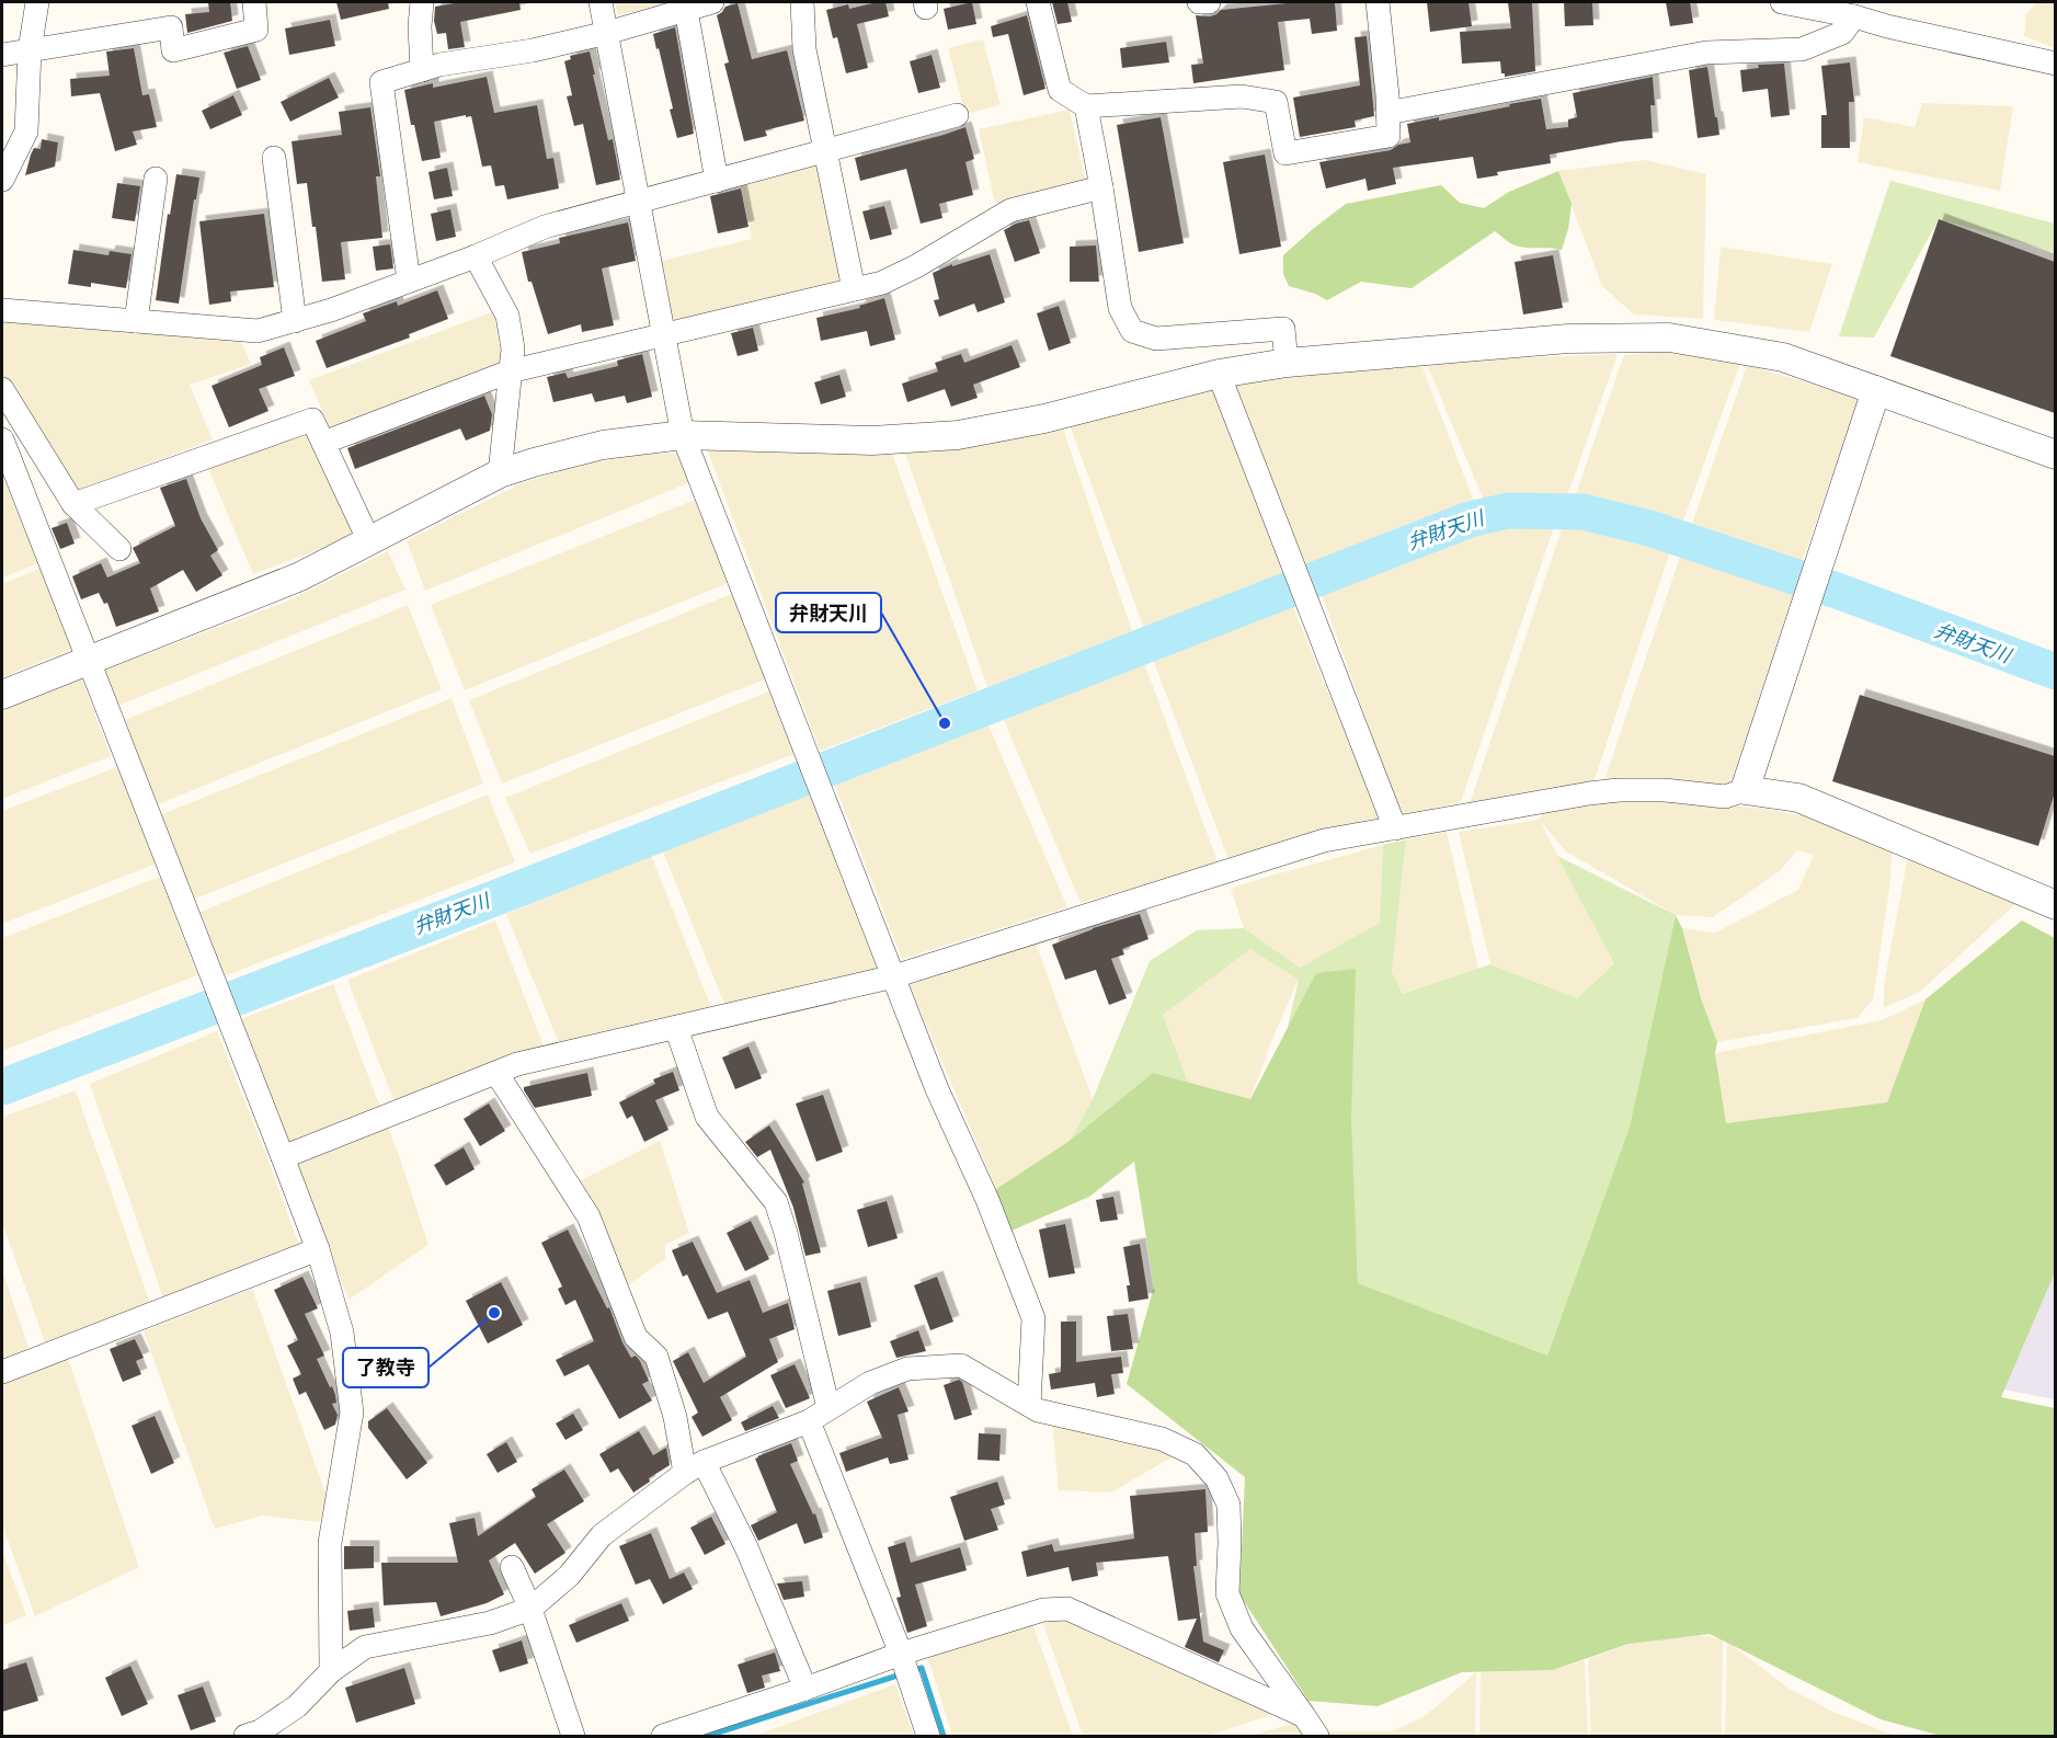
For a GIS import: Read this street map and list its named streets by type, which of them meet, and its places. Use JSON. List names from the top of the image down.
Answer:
{
  "water": ["弁財天川"],
  "places": ["弁財天川", "了教寺"]
}
